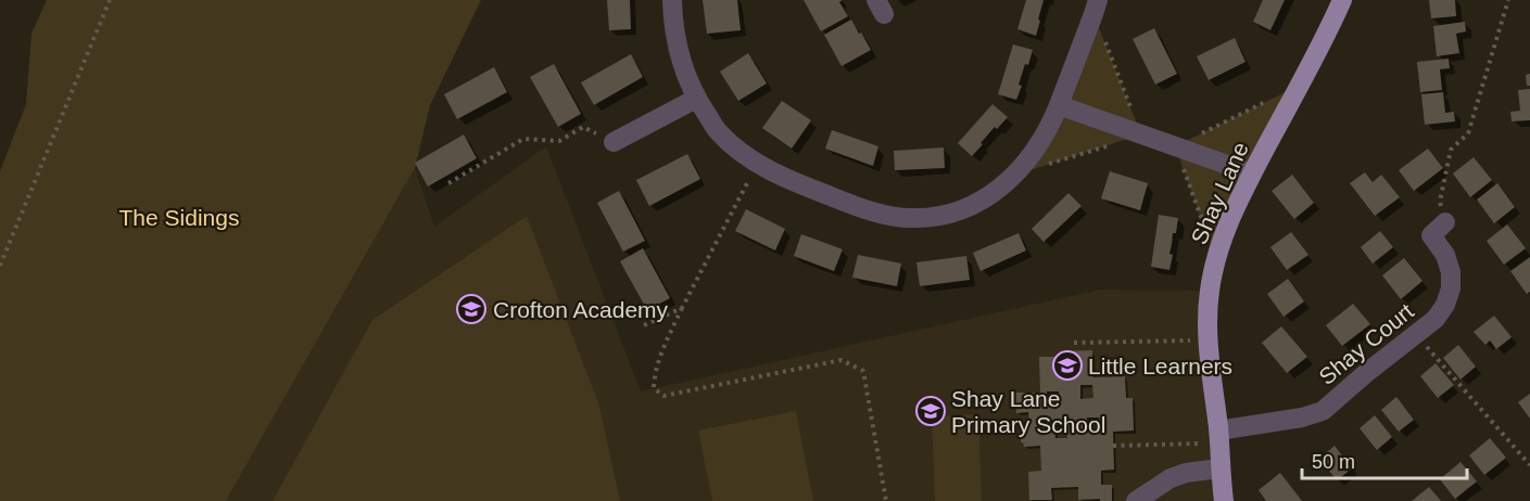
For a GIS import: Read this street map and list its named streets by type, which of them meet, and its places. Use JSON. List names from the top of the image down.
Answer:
{
  "streets": {
    "main road": ["Shay Lane"],
    "street": ["Shay Court"]
  },
  "crossings": [
    ["Shay Lane", "Shay Court"]
  ],
  "parks": ["The Sidings"],
  "places": {
    "school or university": ["Crofton Academy", "Little Learners", "Shay Lane Primary School"]
  },
  "scale_bar": "50 m"
}
